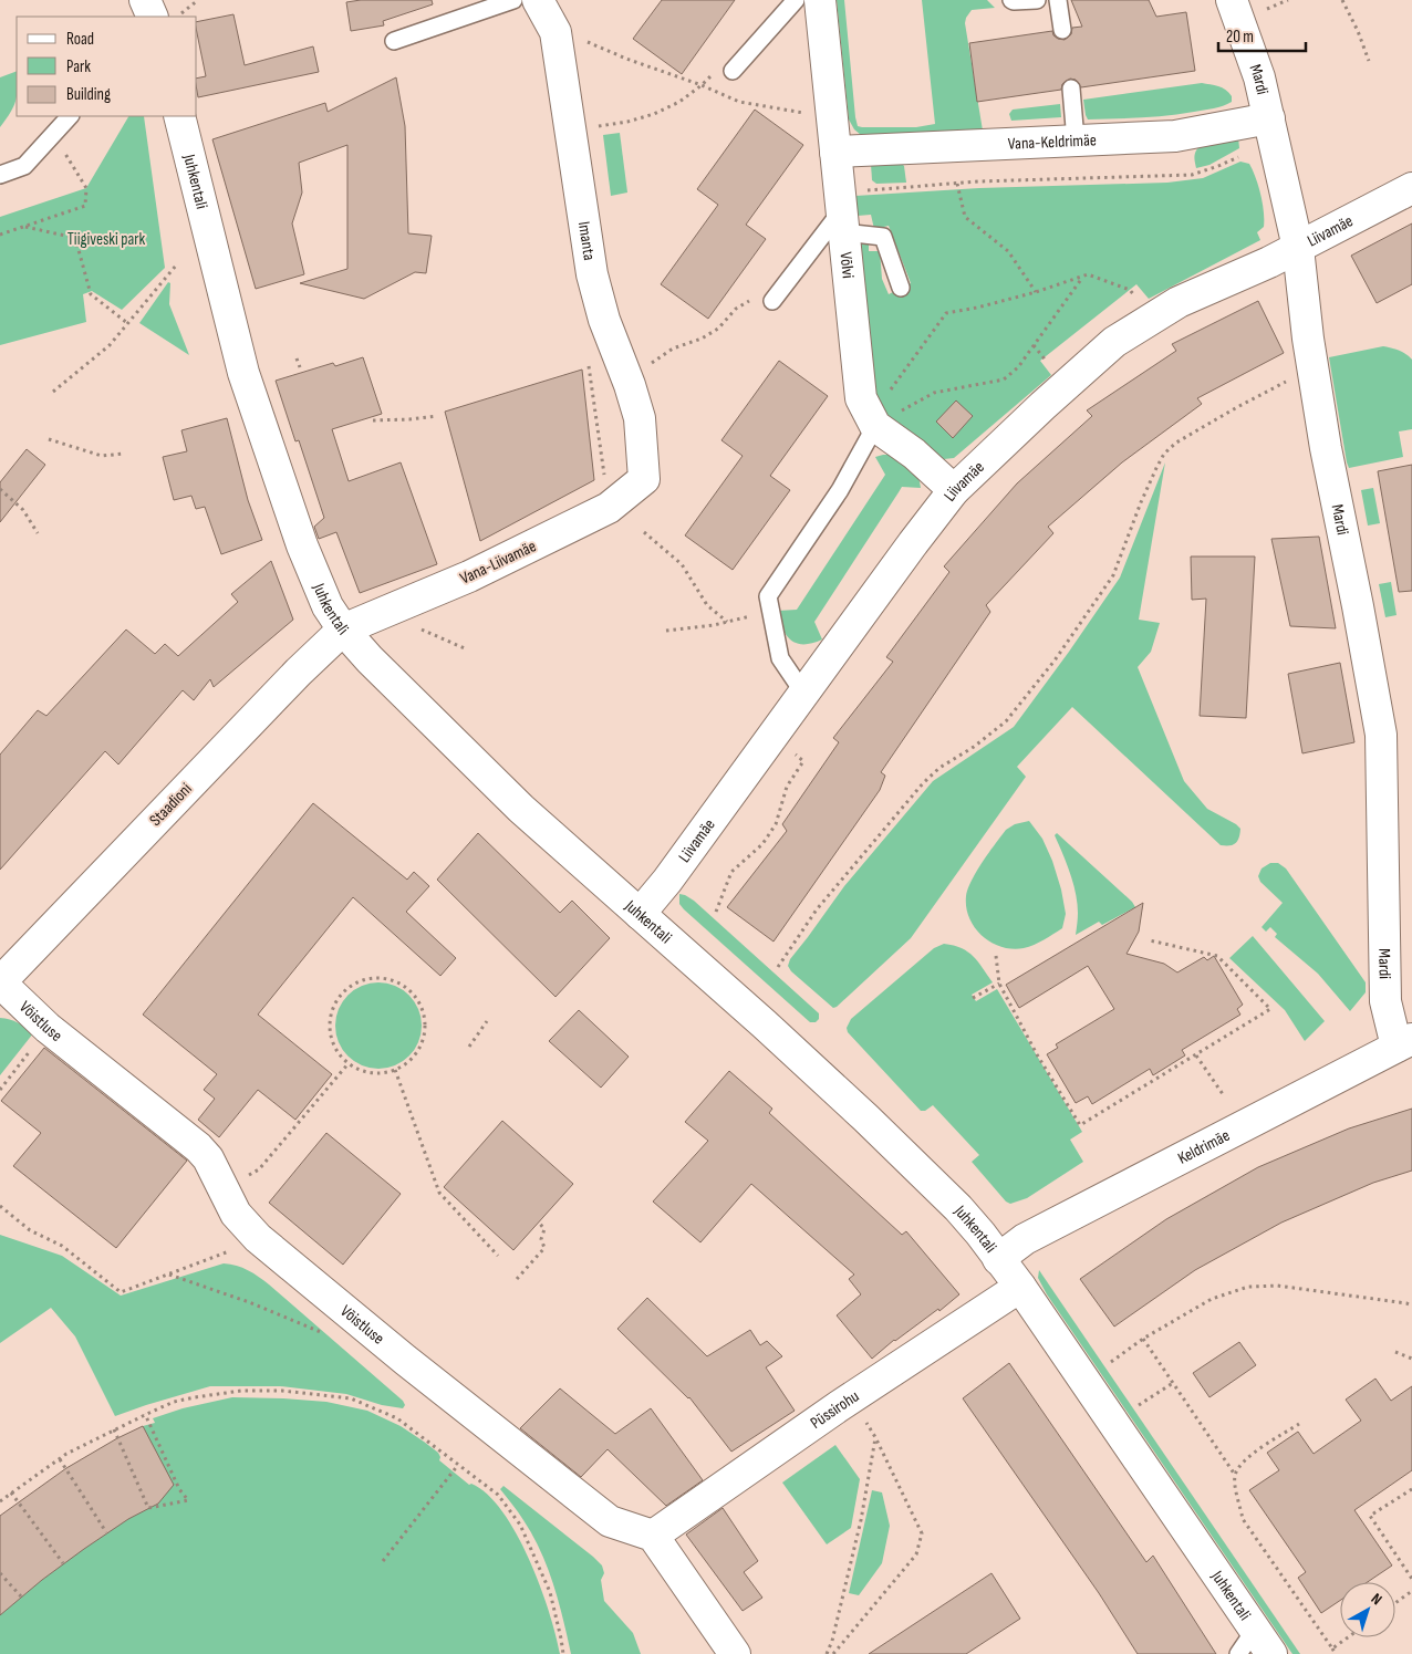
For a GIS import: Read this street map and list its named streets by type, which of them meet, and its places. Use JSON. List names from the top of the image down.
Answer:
{
  "streets": {
    "street": [
      "Mardi",
      "Vana-Keldrimäe",
      "Juhkentali",
      "Liivamäe",
      "Imanta",
      "Võlvi",
      "Vana-Liivamäe",
      "Staadioni",
      "Võistluse",
      "Keldrimäe",
      "Püssirohu"
    ]
  },
  "crossings": [
    ["Mardi", "Vana-Keldrimäe"],
    ["Mardi", "Liivamäe"],
    ["Mardi", "Keldrimäe"],
    ["Vana-Keldrimäe", "Võlvi"],
    ["Juhkentali", "Liivamäe"],
    ["Juhkentali", "Vana-Liivamäe"],
    ["Juhkentali", "Staadioni"],
    ["Juhkentali", "Keldrimäe"],
    ["Juhkentali", "Püssirohu"],
    ["Liivamäe", "Võlvi"],
    ["Imanta", "Vana-Liivamäe"],
    ["Vana-Liivamäe", "Staadioni"],
    ["Staadioni", "Võistluse"],
    ["Võistluse", "Püssirohu"]
  ],
  "parks": ["Tiigiveski park"],
  "legend": ["Road", "Park", "Building"],
  "scale_bar": "20 m",
  "north": "top right"
}
